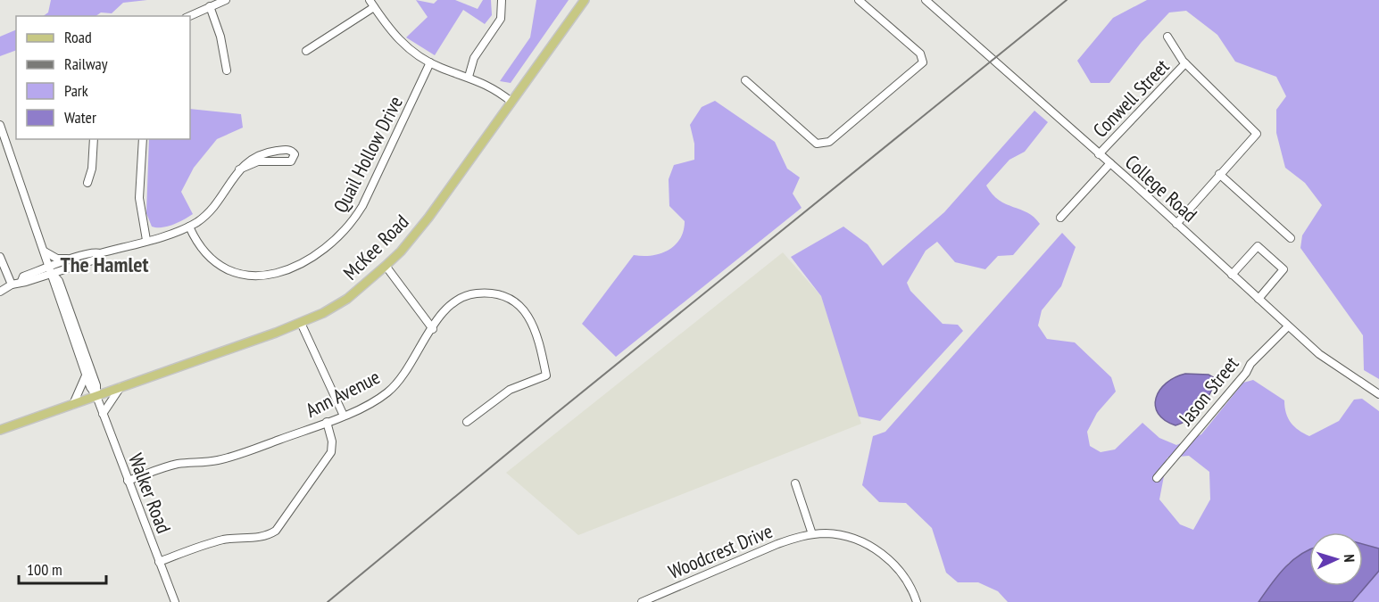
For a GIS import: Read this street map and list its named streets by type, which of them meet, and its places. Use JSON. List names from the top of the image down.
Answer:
{
  "streets": {
    "main road": ["McKee Road"],
    "street": [
      "Conwell Street",
      "Quail Hollow Drive",
      "College Road",
      "Jason Street",
      "Ann Avenue",
      "Walker Road",
      "Woodcrest Drive"
    ]
  },
  "crossings": [
    ["Conwell Street", "College Road"],
    ["College Road", "Jason Street"],
    ["McKee Road", "Walker Road"],
    ["Ann Avenue", "Walker Road"]
  ],
  "districts": ["The Hamlet"],
  "legend": [
    "Road",
    "Railway",
    "Park",
    "Water"
  ],
  "scale_bar": "100 m",
  "north": "right"
}
